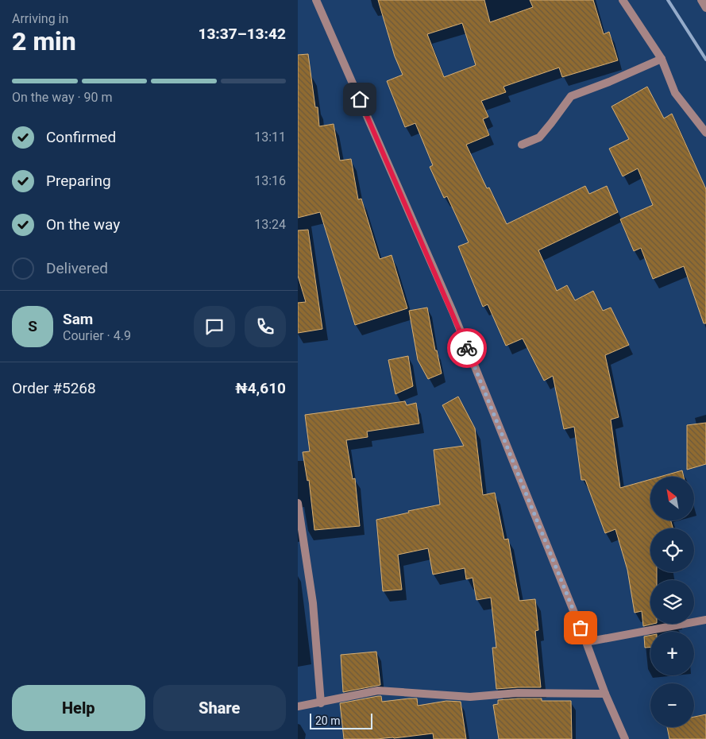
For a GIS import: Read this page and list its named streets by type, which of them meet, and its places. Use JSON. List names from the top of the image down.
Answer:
{
  "scale_bar": "20 m",
  "north": "top left",
  "page": {
    "heading": ["2 min", "Arriving in", "13:37–13:42"],
    "panel": [
      "Sam",
      "Courier · 4.9",
      "Order #5268",
      "₦4,610"
    ],
    "bar": "On the way · 90 m",
    "list": [
      ["Confirmed", "13:11"],
      ["Preparing", "13:16"],
      ["On the way", "13:24"],
      "Delivered"
    ],
    "round": "S",
    "map_buttons": ["+", "−"],
    "buttons": ["Help", "Share"],
    "scale": "20 m"
  }
}
